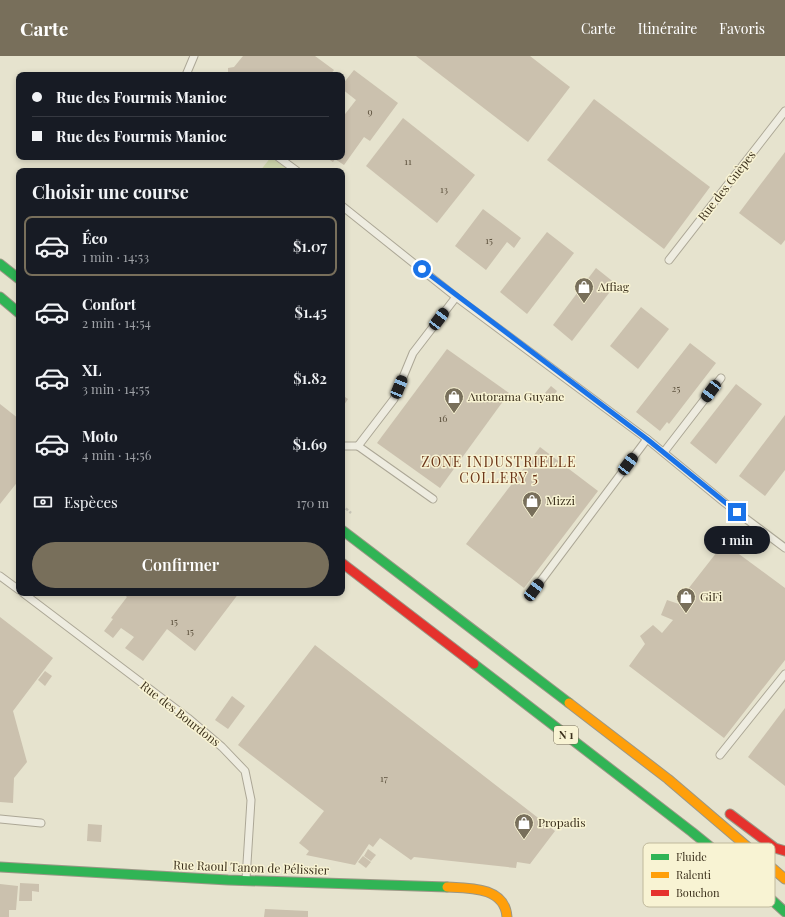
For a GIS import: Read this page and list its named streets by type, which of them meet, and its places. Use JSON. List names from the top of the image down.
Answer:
{
  "streets": {
    "main road": ["N 1", "Rue Raoul Tanon de Pélissier"],
    "lane": ["Rue des Guèpes", "Rue des Bourdons"]
  },
  "crossings": [
    ["Rue des Bourdons", "Rue Raoul Tanon de Pélissier"]
  ],
  "districts": ["ZONE INDUSTRIELLE COLLERY 5"],
  "places": {
    "shop": [
      "Affiag",
      "Autorama Guyane",
      "Mizzi",
      "GiFi",
      "Propadis"
    ]
  },
  "house_numbers": [
    "9",
    "11",
    "13",
    "15",
    "25",
    "16",
    "15",
    "15",
    "17"
  ],
  "legend": ["Fluide", "Ralenti", "Bouchon"],
  "page": {
    "header": "Carte",
    "nav": ["Carte", "Itinéraire", "Favoris"],
    "banner": ["Rue des Fourmis Manioc", "Rue des Fourmis Manioc"],
    "heading": "Choisir une course",
    "list": [
      {
        "name": "Éco",
        "note": "1 min · 14:53",
        "value": "$1.07"
      },
      {
        "name": "Confort",
        "note": "2 min · 14:54",
        "value": "$1.45"
      },
      {
        "name": "XL",
        "note": "3 min · 14:55",
        "value": "$1.82"
      },
      {
        "name": "Moto",
        "note": "4 min · 14:56",
        "value": "$1.69"
      }
    ],
    "pay": ["Espèces", "170 m"],
    "bubble": "1 min",
    "buttons": "Confirmer"
  }
}
